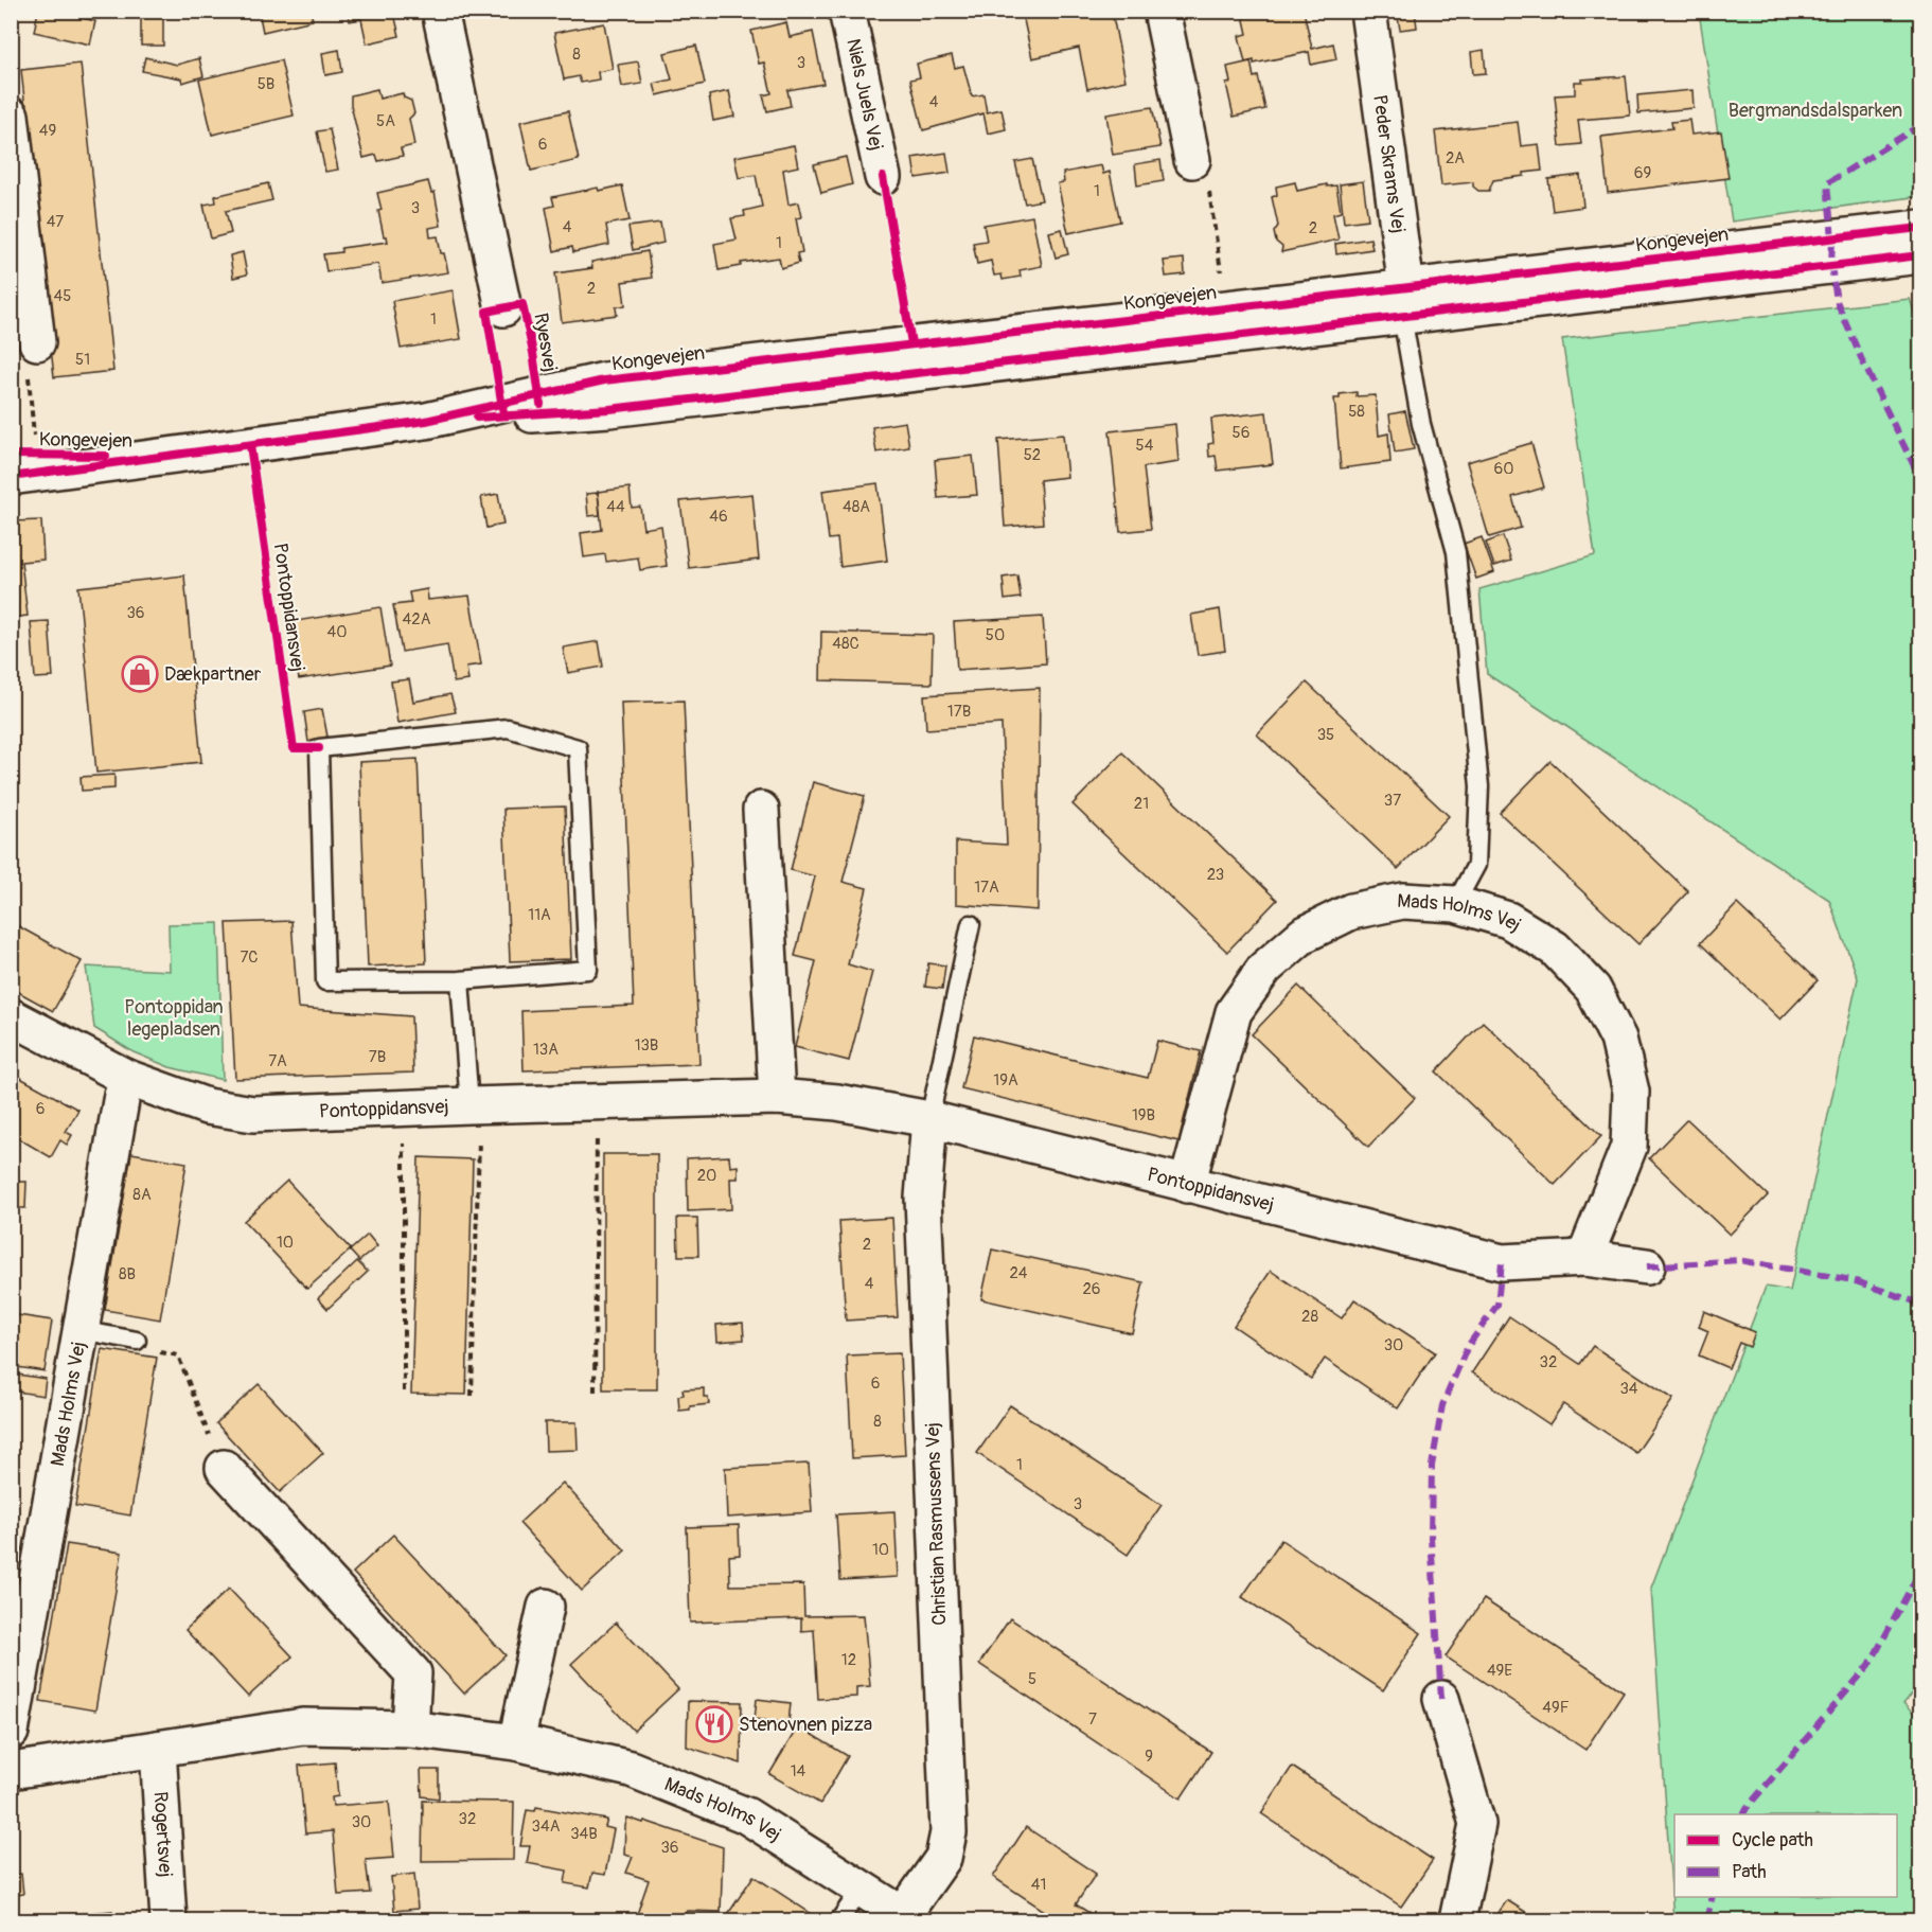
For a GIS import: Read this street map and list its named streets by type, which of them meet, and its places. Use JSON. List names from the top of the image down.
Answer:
{
  "streets": {
    "street": [
      "Niels Juels Vej",
      "Peder Skrams Vej",
      "Kongevejen",
      "Ryesvej",
      "Pontoppidansvej",
      "Mads Holms Vej",
      "Christian Rasmussens Vej",
      "Rogertsvej"
    ]
  },
  "crossings": [
    ["Peder Skrams Vej", "Kongevejen"],
    ["Pontoppidansvej", "Mads Holms Vej"],
    ["Pontoppidansvej", "Christian Rasmussens Vej"],
    ["Mads Holms Vej", "Christian Rasmussens Vej"],
    ["Mads Holms Vej", "Rogertsvej"]
  ],
  "parks": ["Bergmandsdalsparken", "Pontoppidan legepladsen"],
  "places": {
    "shop": ["Dækpartner"],
    "restaurant": ["Stenovnen pizza"]
  },
  "house_numbers": [
    "8",
    "3",
    "5B",
    "4",
    "5A",
    "49",
    "6",
    "2A",
    "69",
    "1",
    "3",
    "47",
    "4",
    "2",
    "1",
    "2",
    "45",
    "1",
    "51",
    "58",
    "56",
    "54",
    "52",
    "60",
    "44",
    "48A",
    "46",
    "36",
    "42A",
    "40",
    "50",
    "48C",
    "17B",
    "35",
    "37",
    "21",
    "23",
    "17A",
    "11A",
    "7C",
    "13B",
    "13A",
    "7B",
    "7A",
    "19A",
    "6",
    "19B",
    "20",
    "8A",
    "10",
    "2",
    "24",
    "8B",
    "4",
    "26",
    "28",
    "30",
    "32",
    "6",
    "34",
    "8",
    "1",
    "3",
    "10",
    "12",
    "49E",
    "5",
    "49F",
    "7",
    "9",
    "14",
    "32",
    "30",
    "34A",
    "34B",
    "36",
    "41"
  ],
  "legend": ["Cycle path", "Path"]
}
